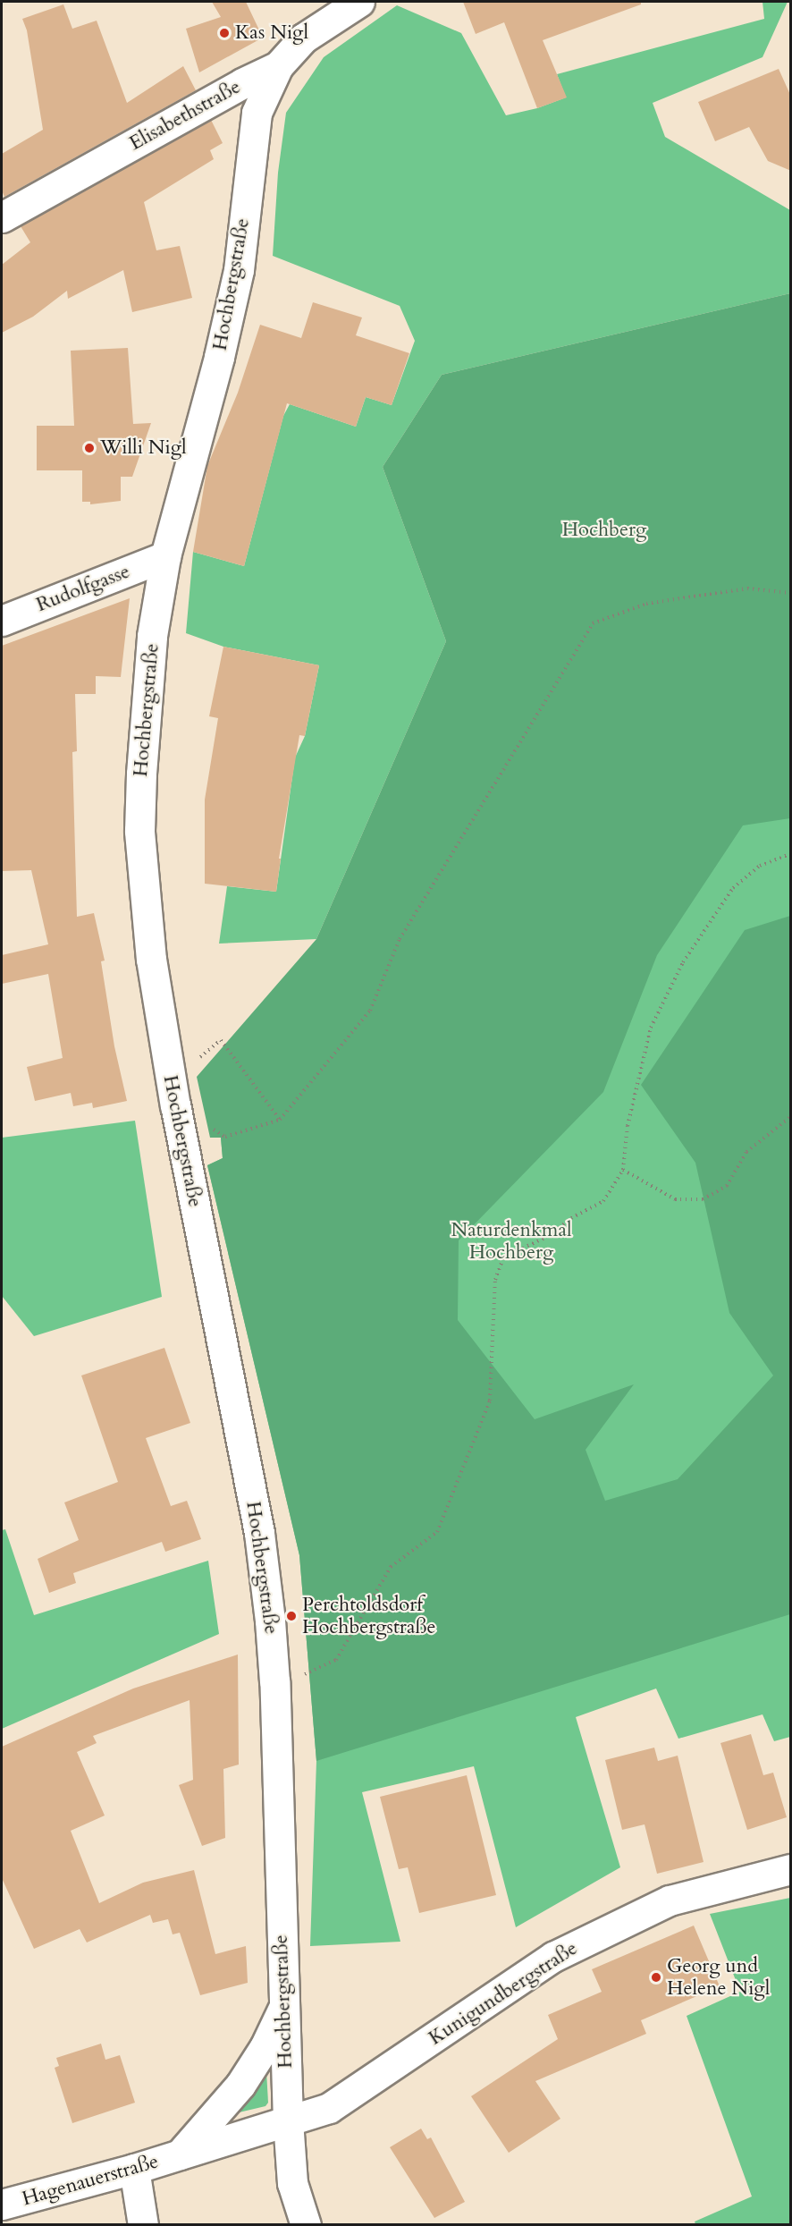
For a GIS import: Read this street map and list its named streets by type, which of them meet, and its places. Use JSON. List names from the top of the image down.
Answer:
{
  "streets": {
    "main road": [
      "Elisabethstraße",
      "Hochbergstraße",
      "Rudolfgasse",
      "Kunigundbergstraße",
      "Hagenauerstraße"
    ]
  },
  "crossings": [
    ["Elisabethstraße", "Hochbergstraße"],
    ["Hochbergstraße", "Rudolfgasse"],
    ["Hochbergstraße", "Kunigundbergstraße"],
    ["Hochbergstraße", "Hagenauerstraße"],
    ["Kunigundbergstraße", "Hagenauerstraße"]
  ],
  "parks": ["Hochberg", "Naturdenkmal Hochberg"],
  "places": [
    "Kas Nigl",
    "Willi Nigl",
    "Perchtoldsdorf Hochbergstraße",
    "Georg und Helene Nigl"
  ]
}
